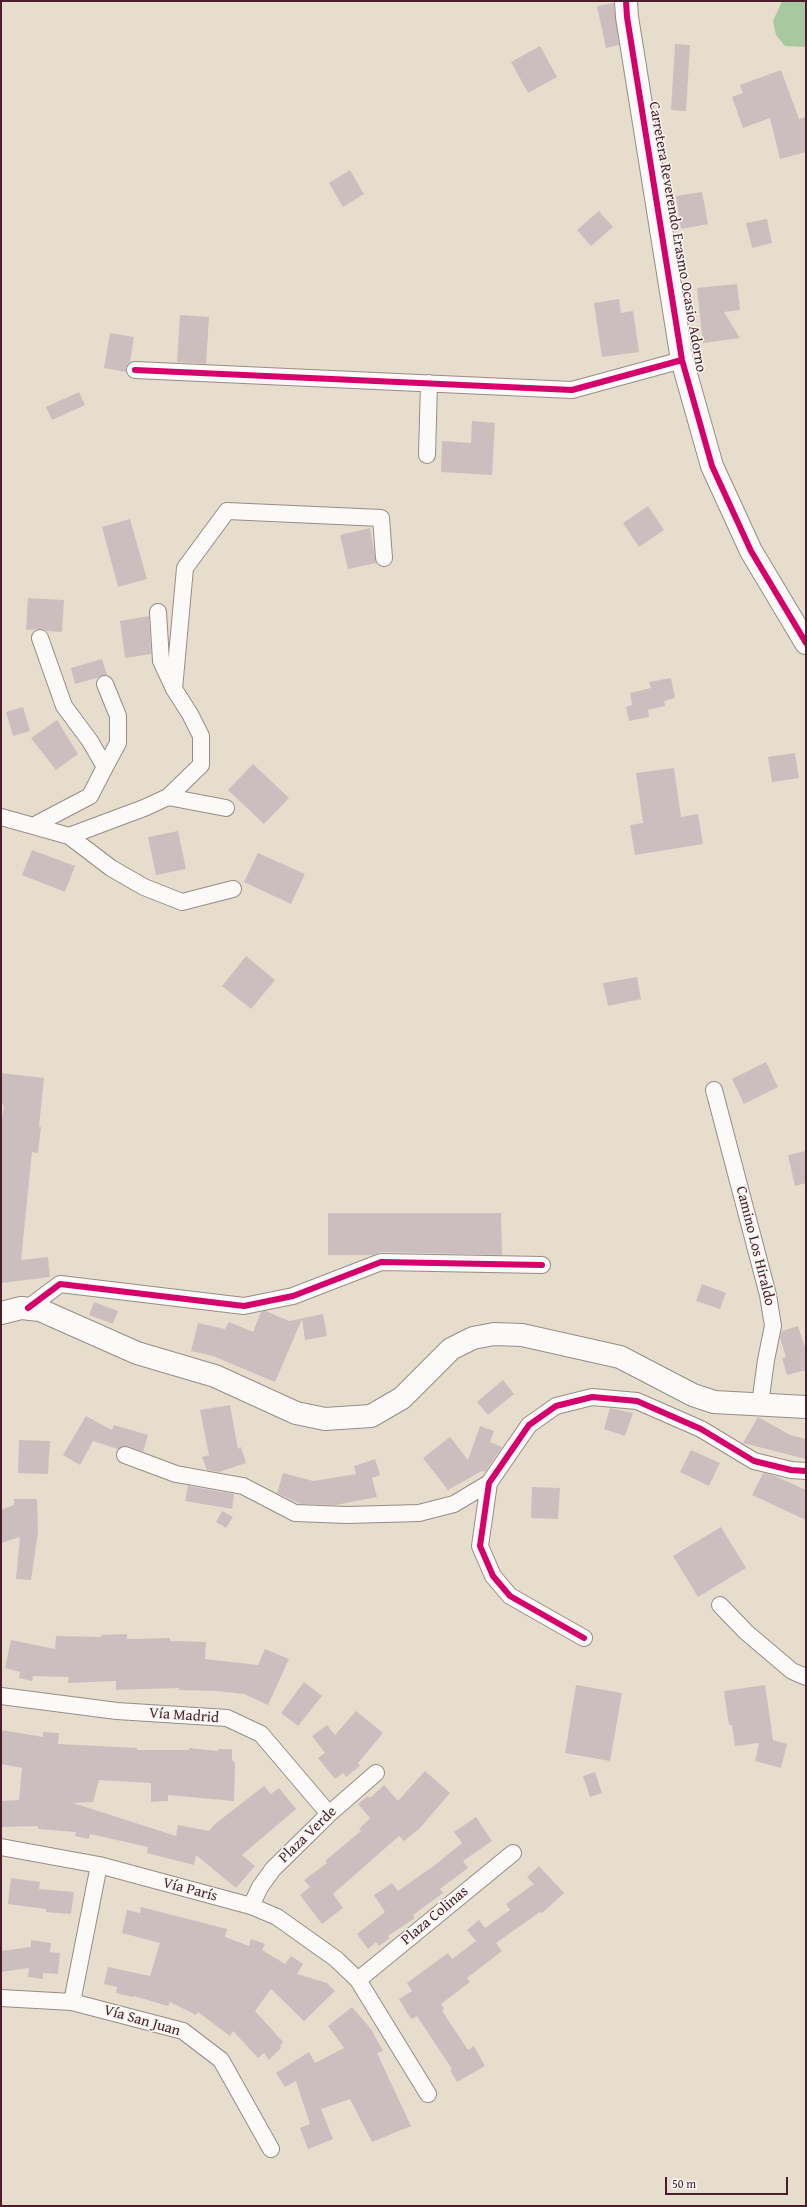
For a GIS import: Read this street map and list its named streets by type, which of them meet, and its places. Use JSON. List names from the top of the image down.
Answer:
{
  "streets": {
    "main road": ["Carretera Reverendo Erasmo Ocasio Adorno"],
    "street": [
      "Camino Los Hiraldo",
      "Vía Madrid",
      "Plaza Verde",
      "Vía París",
      "Plaza Colinas",
      "Vía San Juan"
    ]
  },
  "crossings": [
    ["Vía Madrid", "Plaza Verde"],
    ["Plaza Verde", "Vía París"],
    ["Vía París", "Plaza Colinas"]
  ],
  "scale_bar": "50 m"
}
